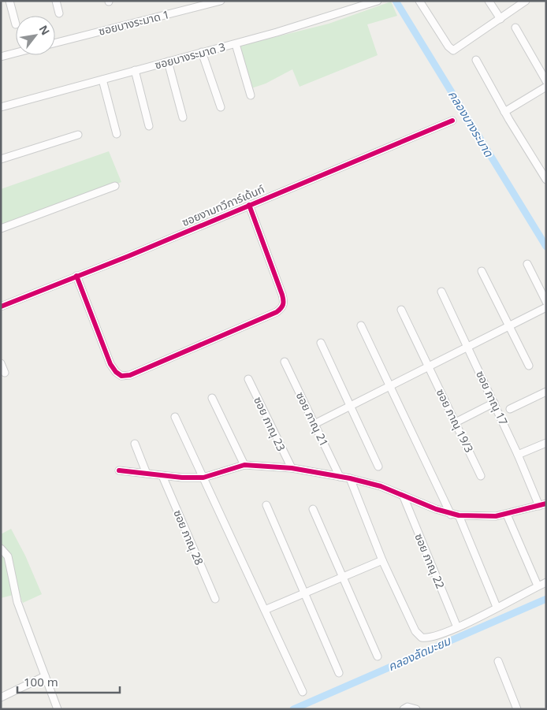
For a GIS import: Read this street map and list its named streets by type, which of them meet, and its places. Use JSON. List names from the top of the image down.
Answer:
{
  "streets": {
    "street": [
      "ซอยบางระมาด 1",
      "ซอยบางระมาด 3",
      "ซอยงามทวีการ์เด้นท์",
      "ซอย ภาณุ 17",
      "ซอย ภาณุ 21",
      "ซอย ภาณุ 19/3",
      "ซอย ภาณุ 23",
      "ซอย ภาณุ 28",
      "ซอย ภาณุ 22"
    ]
  },
  "water": ["คลองบางระมาด", "คลองลัดมะยม"],
  "scale_bar": "100 m",
  "north": "top right"
}
